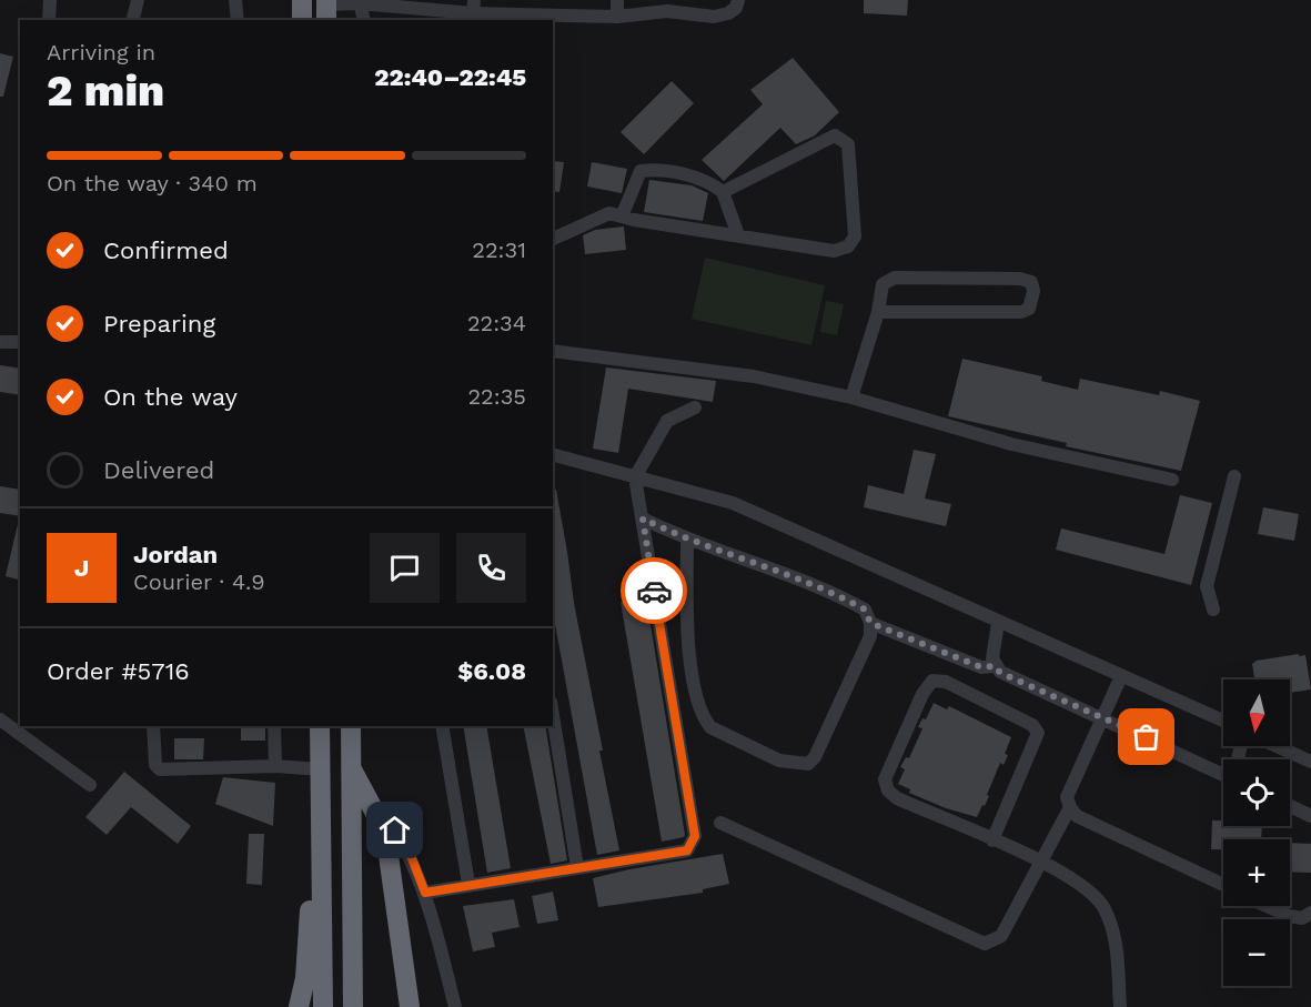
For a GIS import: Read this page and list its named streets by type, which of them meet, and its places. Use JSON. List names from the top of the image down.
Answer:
{
  "north": "bottom",
  "page": {
    "heading": ["2 min", "Arriving in", "22:40–22:45"],
    "panel": [
      "Jordan",
      "Courier · 4.9",
      "Order #5716",
      "$6.08"
    ],
    "bar": "On the way · 340 m",
    "list": [
      ["Confirmed", "22:31"],
      ["Preparing", "22:34"],
      ["On the way", "22:35"],
      "Delivered"
    ],
    "round": "J",
    "map_buttons": ["+", "−"]
  }
}
